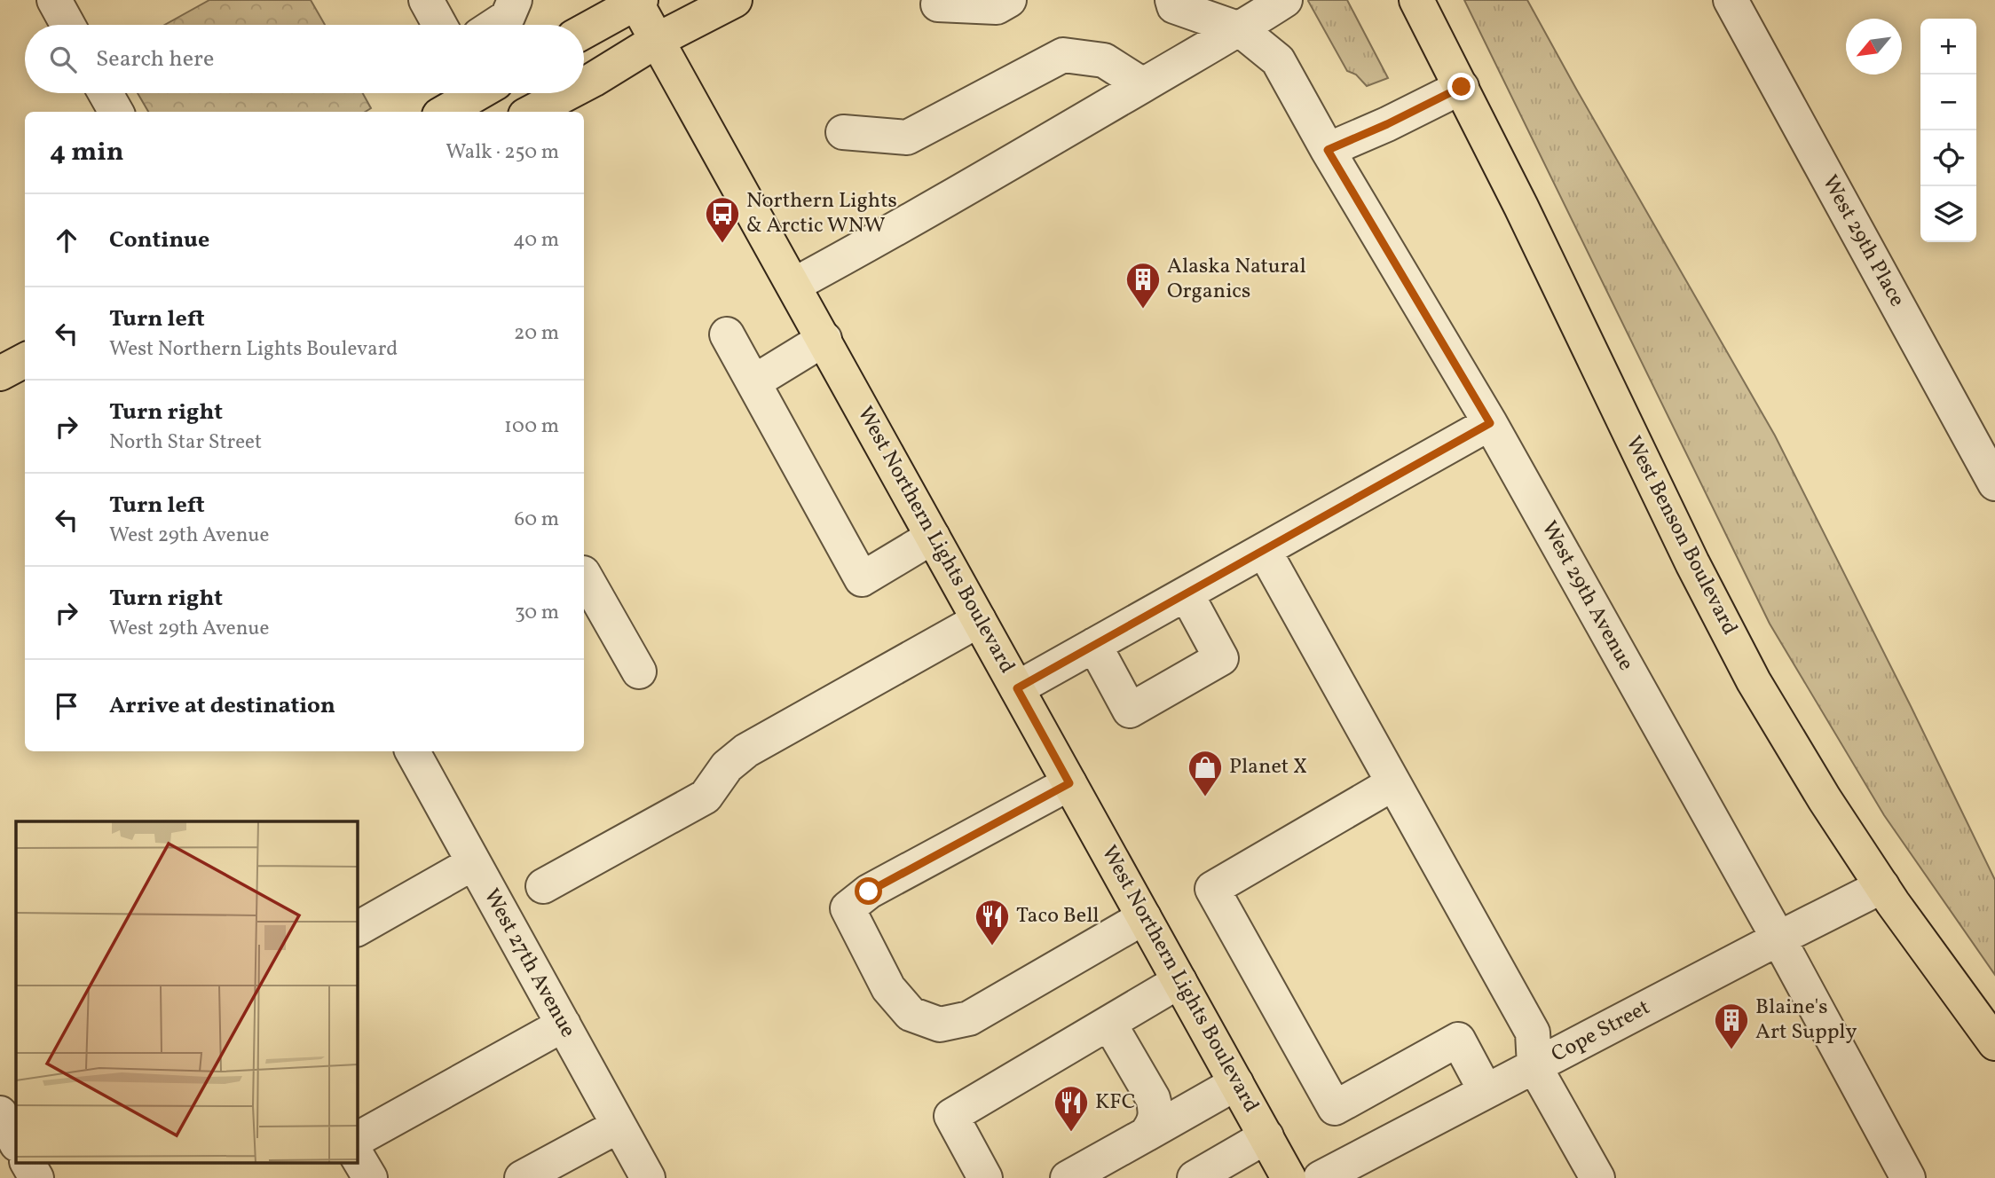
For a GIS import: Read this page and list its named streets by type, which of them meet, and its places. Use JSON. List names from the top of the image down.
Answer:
{
  "streets": {
    "main road": ["West Benson Boulevard", "West Northern Lights Boulevard"],
    "street": [
      "West 29th Place",
      "West 29th Avenue",
      "West 27th Avenue",
      "Cope Street"
    ]
  },
  "crossings": [
    ["West Benson Boulevard", "Cope Street"],
    ["West 29th Avenue", "Cope Street"]
  ],
  "places": {
    "bus stop": ["Northern Lights & Arctic WNW"],
    "building": ["Alaska Natural Organics", "Blaine's Art Supply"],
    "shop": ["Planet X"],
    "restaurant": ["Taco Bell", "KFC"]
  },
  "north": "bottom left",
  "page": {
    "map_buttons": ["+", "−"],
    "search": "Search here",
    "heading": ["4 min", "Walk · 250 m"],
    "list": [
      ["Continue", "40 m"],
      ["Turn left", "West Northern Lights Boulevard", "20 m"],
      ["Turn right", "North Star Street", "100 m"],
      ["Turn left", "West 29th Avenue", "60 m"],
      ["Turn right", "West 29th Avenue", "30 m"],
      "Arrive at destination"
    ]
  }
}
